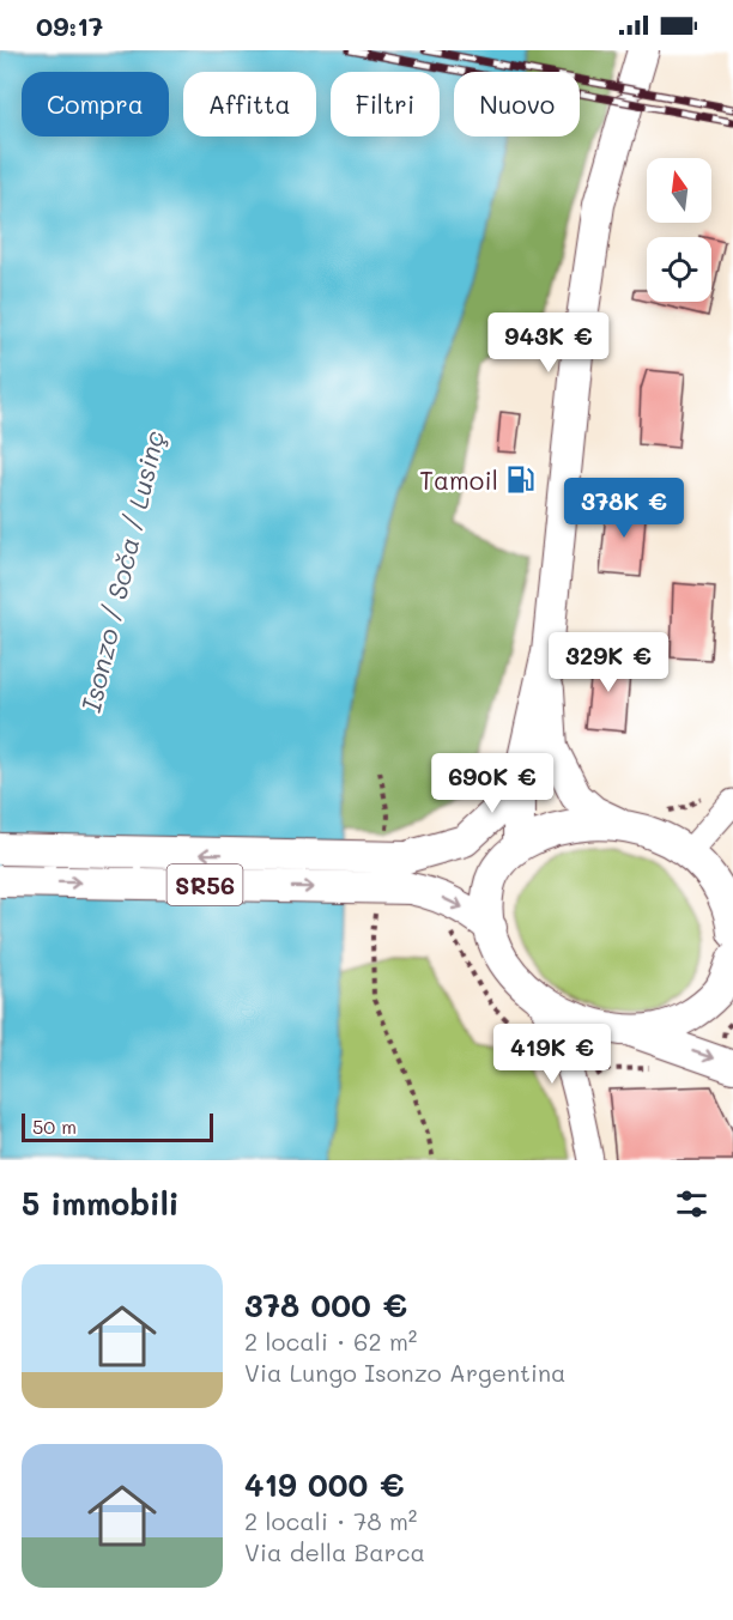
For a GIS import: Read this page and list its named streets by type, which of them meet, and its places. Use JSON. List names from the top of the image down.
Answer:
{
  "streets": {
    "main road": ["SR56"]
  },
  "water": ["Isonzo / Soča / Lusinç"],
  "places": {
    "fuel station": ["Tamoil"]
  },
  "scale_bar": "50 m",
  "north": "top",
  "page": {
    "status": "09:17",
    "chip": [
      "Compra",
      "Affitta",
      "Filtri",
      "Nuovo"
    ],
    "price": [
      "943K €",
      "378K €",
      "329K €",
      "690K €",
      "419K €"
    ],
    "scale": "50 m",
    "heading": "5 immobili",
    "list": [
      {
        "name": "378 000 €",
        "note": "2 locali · 62 m² · Via Lungo Isonzo Argentina"
      },
      {
        "name": "419 000 €",
        "note": "2 locali · 78 m² · Via della Barca"
      }
    ]
  }
}
